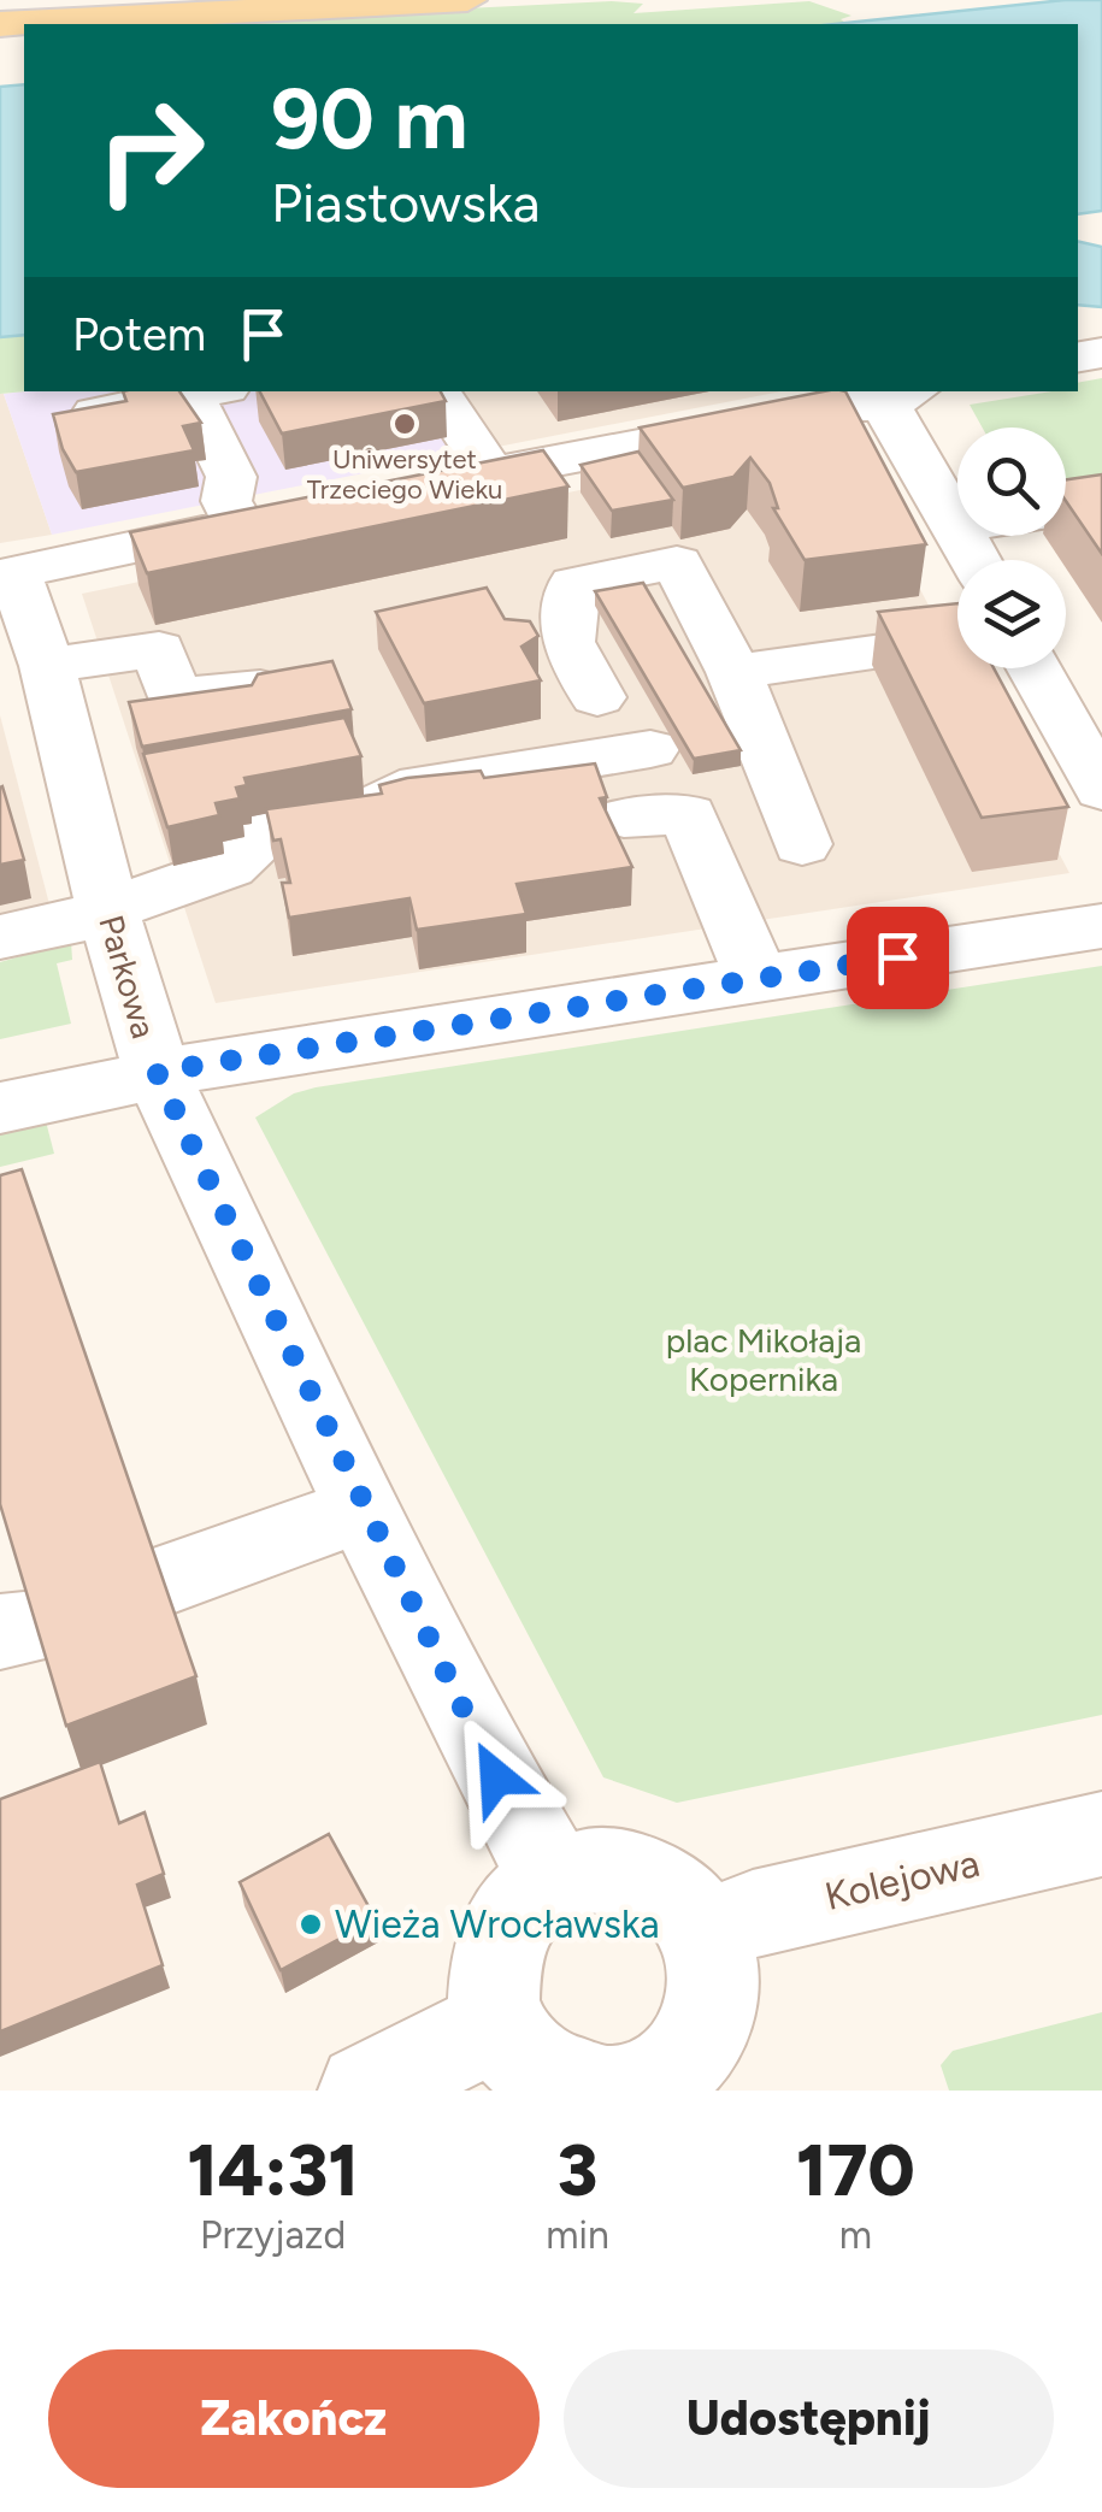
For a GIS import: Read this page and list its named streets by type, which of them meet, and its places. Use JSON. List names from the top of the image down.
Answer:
{
  "streets": {
    "street": ["Parkowa", "Kolejowa"]
  },
  "crossings": [
    ["Parkowa", "Kolejowa"]
  ],
  "parks": ["plac Mikołaja Kopernika"],
  "places": ["Uniwersytet Trzeciego Wieku", "Wieża Wrocławska"],
  "page": {
    "turn": ["90 m", "Piastowska"],
    "then": "Potem",
    "eta": [
      "14:31",
      "Przyjazd",
      "3",
      "min",
      "170",
      "m"
    ],
    "buttons": ["Zakończ", "Udostępnij"]
  }
}
